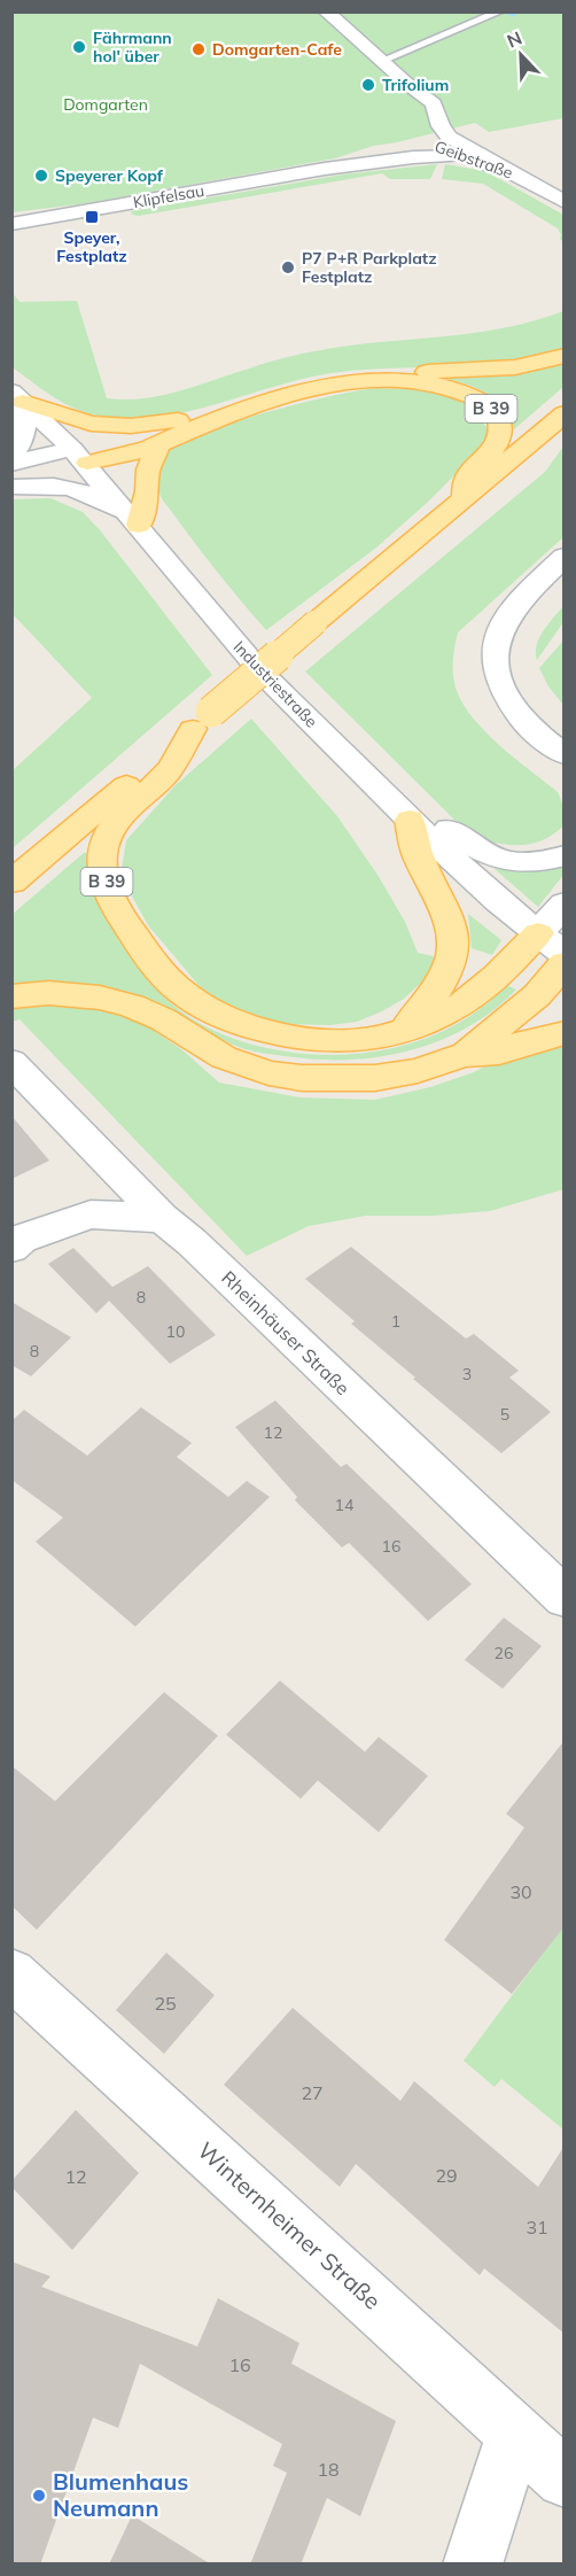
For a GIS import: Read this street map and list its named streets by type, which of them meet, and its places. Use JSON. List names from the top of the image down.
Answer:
{
  "streets": {
    "main road": ["B 39"],
    "street": [
      "Geibstraße",
      "Klipfelsau",
      "Industriestraße",
      "Rheinhäuser Straße",
      "Winternheimer Straße"
    ]
  },
  "crossings": [
    ["Geibstraße", "Klipfelsau"],
    ["B 39", "Industriestraße"]
  ],
  "parks": ["Domgarten"],
  "places": {
    "other": [
      "Fährmann hol' über",
      "Domgarten-Cafe",
      "Trifolium",
      "Speyerer Kopf",
      "P7 P+R Parkplatz Festplatz",
      "Blumenhaus Neumann"
    ],
    "transit": ["Speyer, Festplatz"]
  },
  "house_numbers": [
    "8",
    "1",
    "10",
    "8",
    "3",
    "5",
    "12",
    "14",
    "16",
    "26",
    "30",
    "25",
    "27",
    "29",
    "12",
    "31",
    "16",
    "18"
  ],
  "north": "top left"
}
